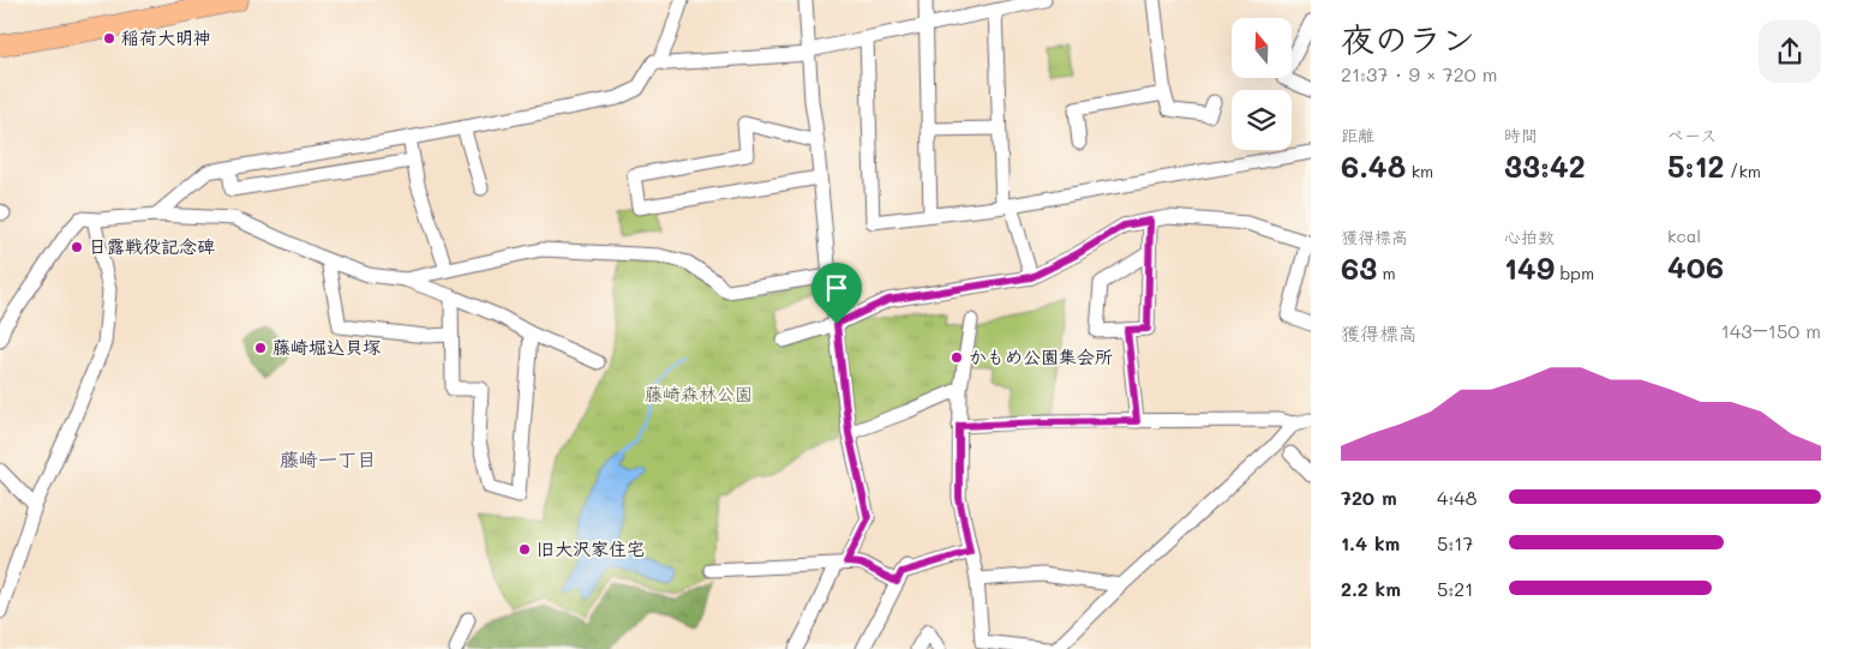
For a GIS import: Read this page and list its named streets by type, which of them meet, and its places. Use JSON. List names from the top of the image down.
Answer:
{
  "districts": ["藤崎一丁目"],
  "parks": ["藤崎森林公園"],
  "places": [
    "稲荷大明神",
    "日露戦役記念碑",
    "藤崎堀込貝塚",
    "かもめ公園集会所",
    "旧大沢家住宅"
  ],
  "north": "top",
  "page": {
    "heading": ["夜のラン", "21:37 · 9 × 720 m"],
    "stats": [
      ["距離", "6.48 km"],
      ["時間", "33:42"],
      ["ペース", "5:12 /km"],
      ["獲得標高", "63 m"],
      ["心拍数", "149 bpm"],
      ["kcal", "406"]
    ],
    "chart": ["獲得標高", "143–150 m"],
    "list": [
      {
        "name": "720 m",
        "note": "4:48"
      },
      {
        "name": "1.4 km",
        "note": "5:17"
      },
      {
        "name": "2.2 km",
        "note": "5:21"
      }
    ]
  }
}
